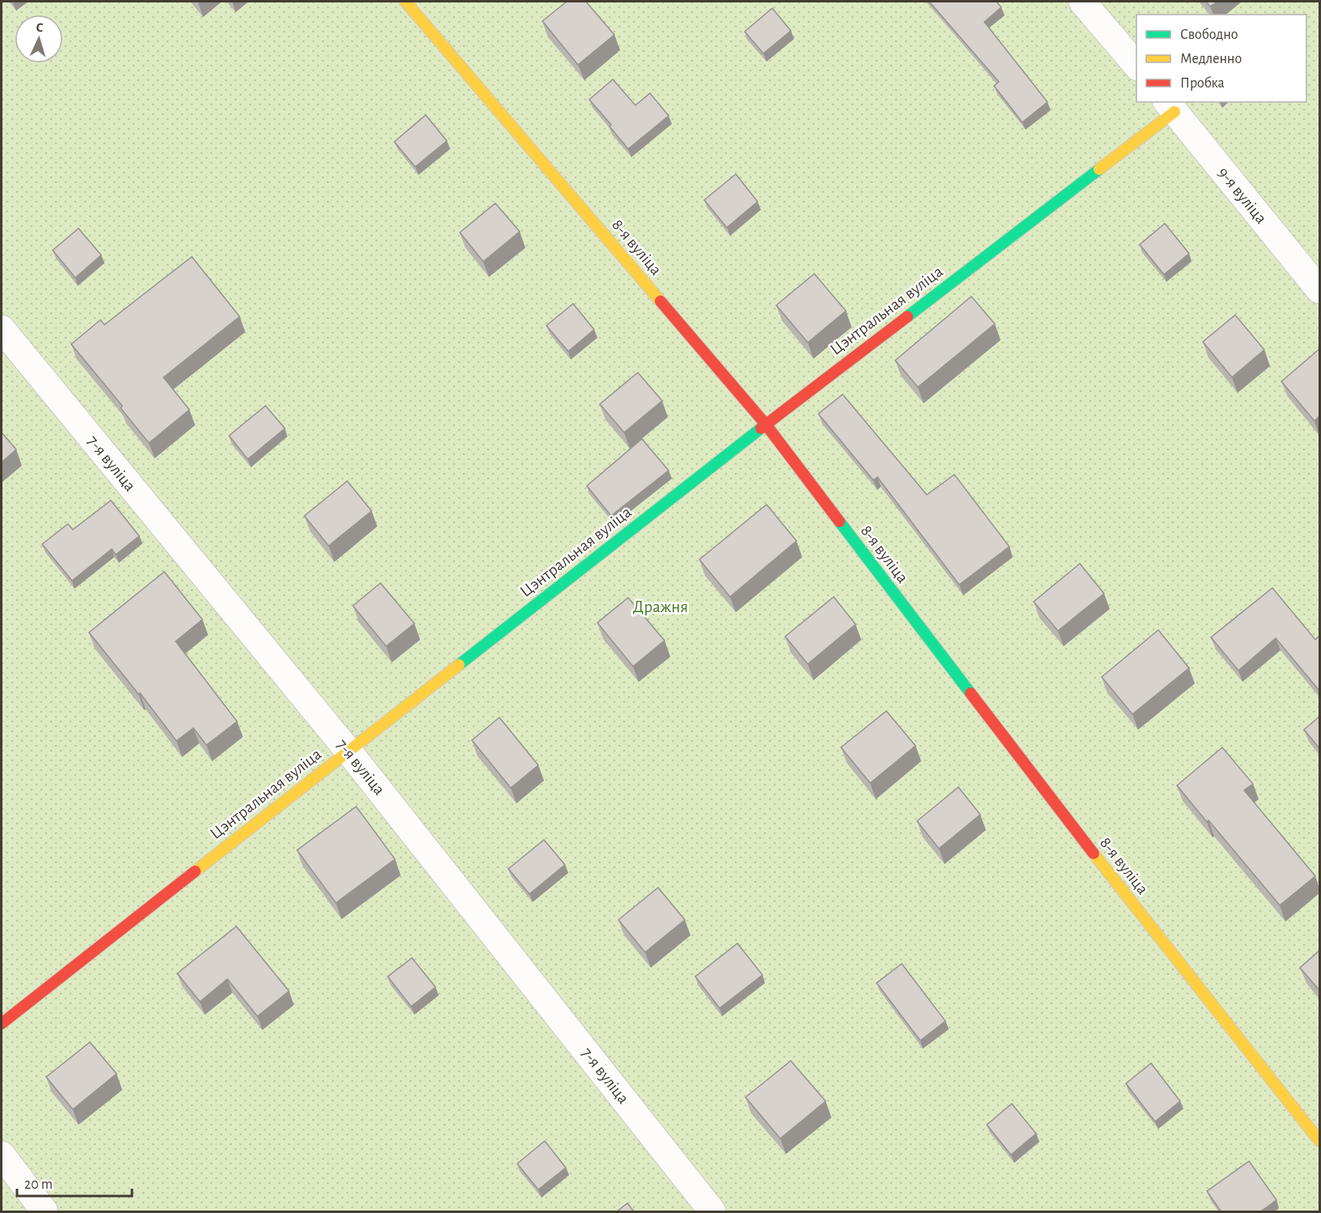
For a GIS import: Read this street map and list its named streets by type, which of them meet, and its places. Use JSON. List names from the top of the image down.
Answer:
{
  "streets": {
    "street": [
      "9-я вуліца",
      "8-я вуліца",
      "Цэнтральная вуліца",
      "7-я вуліца"
    ]
  },
  "crossings": [
    ["9-я вуліца", "Цэнтральная вуліца"],
    ["8-я вуліца", "Цэнтральная вуліца"],
    ["Цэнтральная вуліца", "7-я вуліца"]
  ],
  "parks": ["Дражня"],
  "legend": ["Свободно", "Медленно", "Пробка"],
  "scale_bar": "20 m",
  "north": "top"
}
